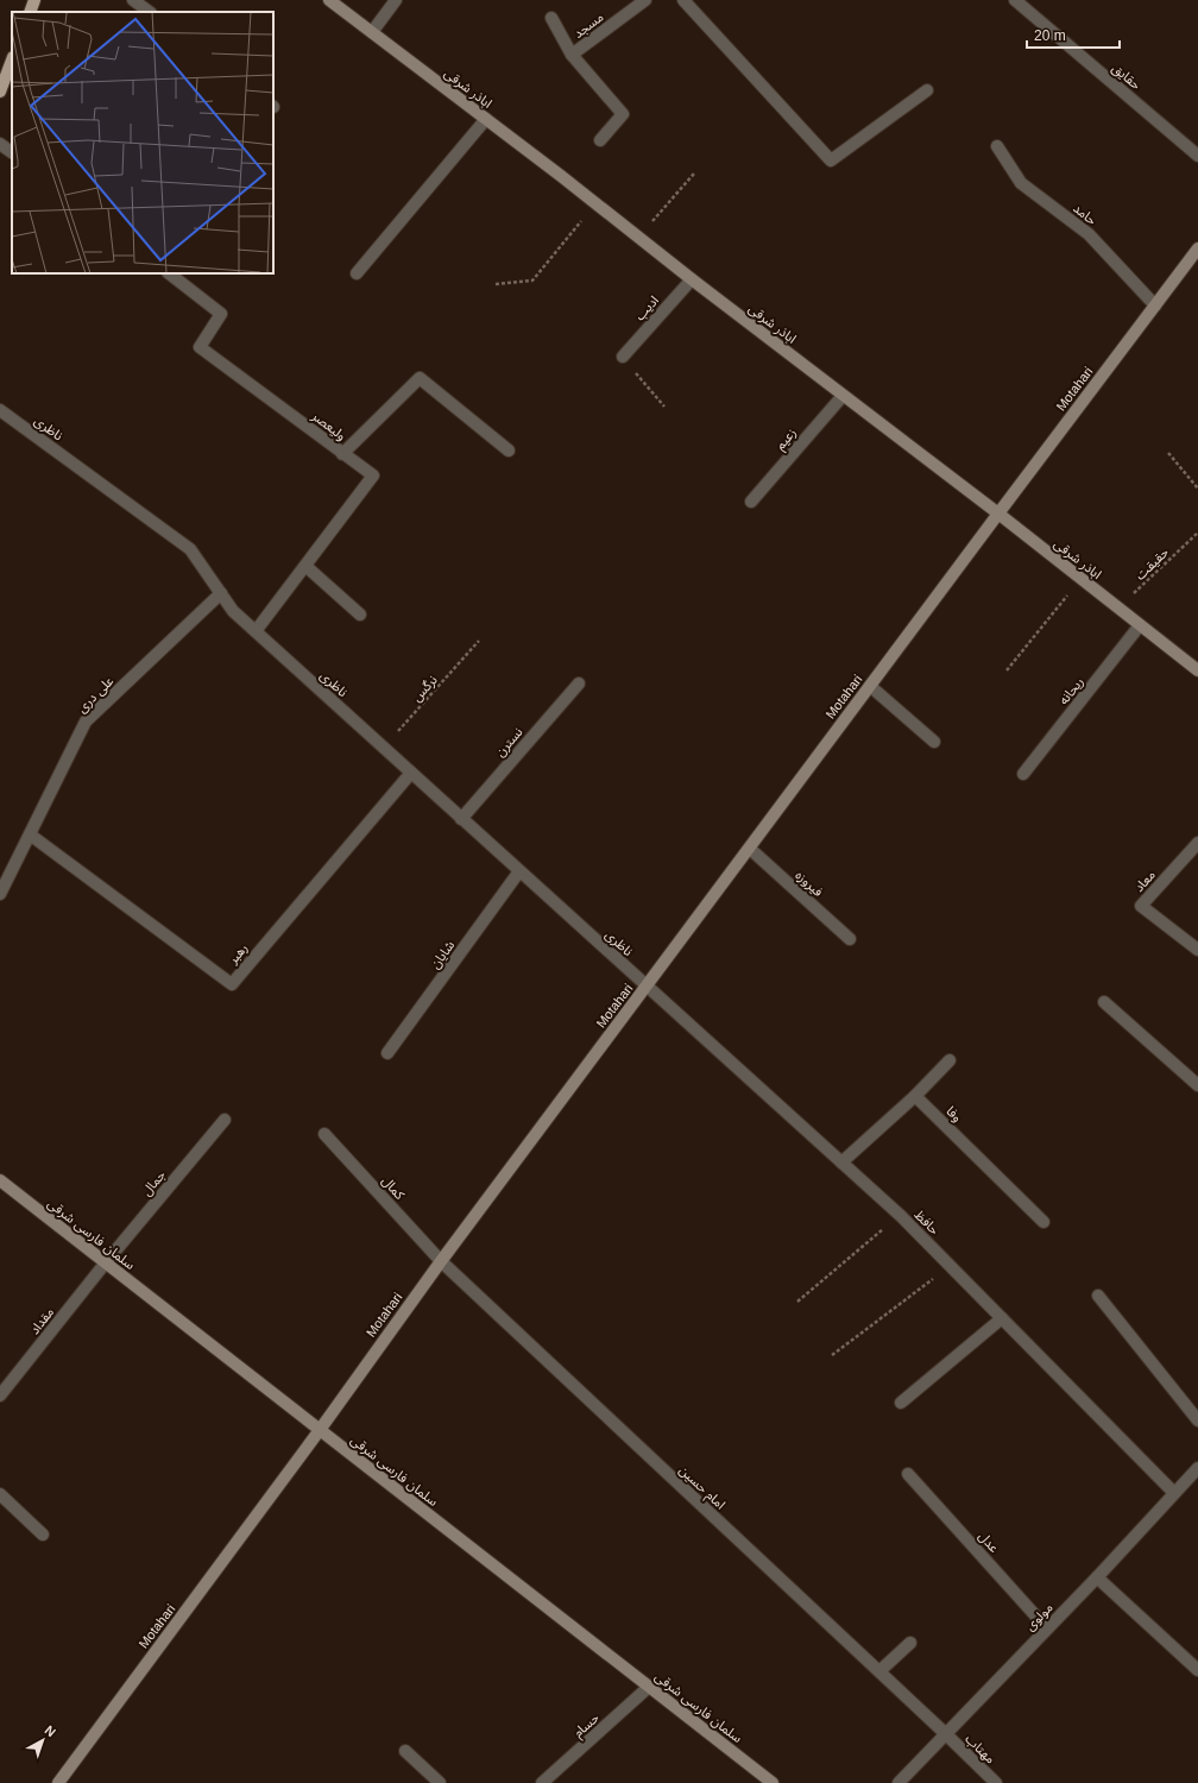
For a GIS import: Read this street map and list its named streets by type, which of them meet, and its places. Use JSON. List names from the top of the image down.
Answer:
{
  "streets": {
    "street": [
      "مسجد",
      "حقایق",
      "اباذر شرقی",
      "حامد",
      "ادیب",
      "Motahari",
      "ولیعصر",
      "ناظری",
      "زعیم",
      "ریحانه",
      "علی دری",
      "نسترن",
      "معاد",
      "فیروزه",
      "رهبر",
      "شایان",
      "وفا",
      "جمال",
      "کمال",
      "حافظ",
      "سلمان فارسی شرقی",
      "مقداد",
      "امام حسین",
      "عدل",
      "مولوی",
      "حسام",
      "مهتاب"
    ],
    "path": ["حقیقت", "نرگس"]
  },
  "crossings": [
    ["اباذر شرقی", "ادیب"],
    ["اباذر شرقی", "Motahari"],
    ["اباذر شرقی", "زعیم"],
    ["اباذر شرقی", "حقیقت"],
    ["اباذر شرقی", "ریحانه"],
    ["حامد", "Motahari"],
    ["Motahari", "ناظری"],
    ["Motahari", "فیروزه"],
    ["Motahari", "کمال"],
    ["Motahari", "حافظ"],
    ["Motahari", "سلمان فارسی شرقی"],
    ["Motahari", "امام حسین"],
    ["ولیعصر", "ناظری"],
    ["ناظری", "نرگس"],
    ["ناظری", "علی دری"],
    ["ناظری", "نسترن"],
    ["ناظری", "رهبر"],
    ["ناظری", "شایان"],
    ["ناظری", "حافظ"],
    ["علی دری", "رهبر"],
    ["جمال", "سلمان فارسی شرقی"],
    ["جمال", "مقداد"],
    ["کمال", "امام حسین"],
    ["حافظ", "مولوی"],
    ["سلمان فارسی شرقی", "مقداد"],
    ["سلمان فارسی شرقی", "حسام"],
    ["امام حسین", "مولوی"],
    ["امام حسین", "مهتاب"],
    ["عدل", "مولوی"],
    ["مولوی", "مهتاب"]
  ],
  "scale_bar": "20 m",
  "north": "top right"
}
